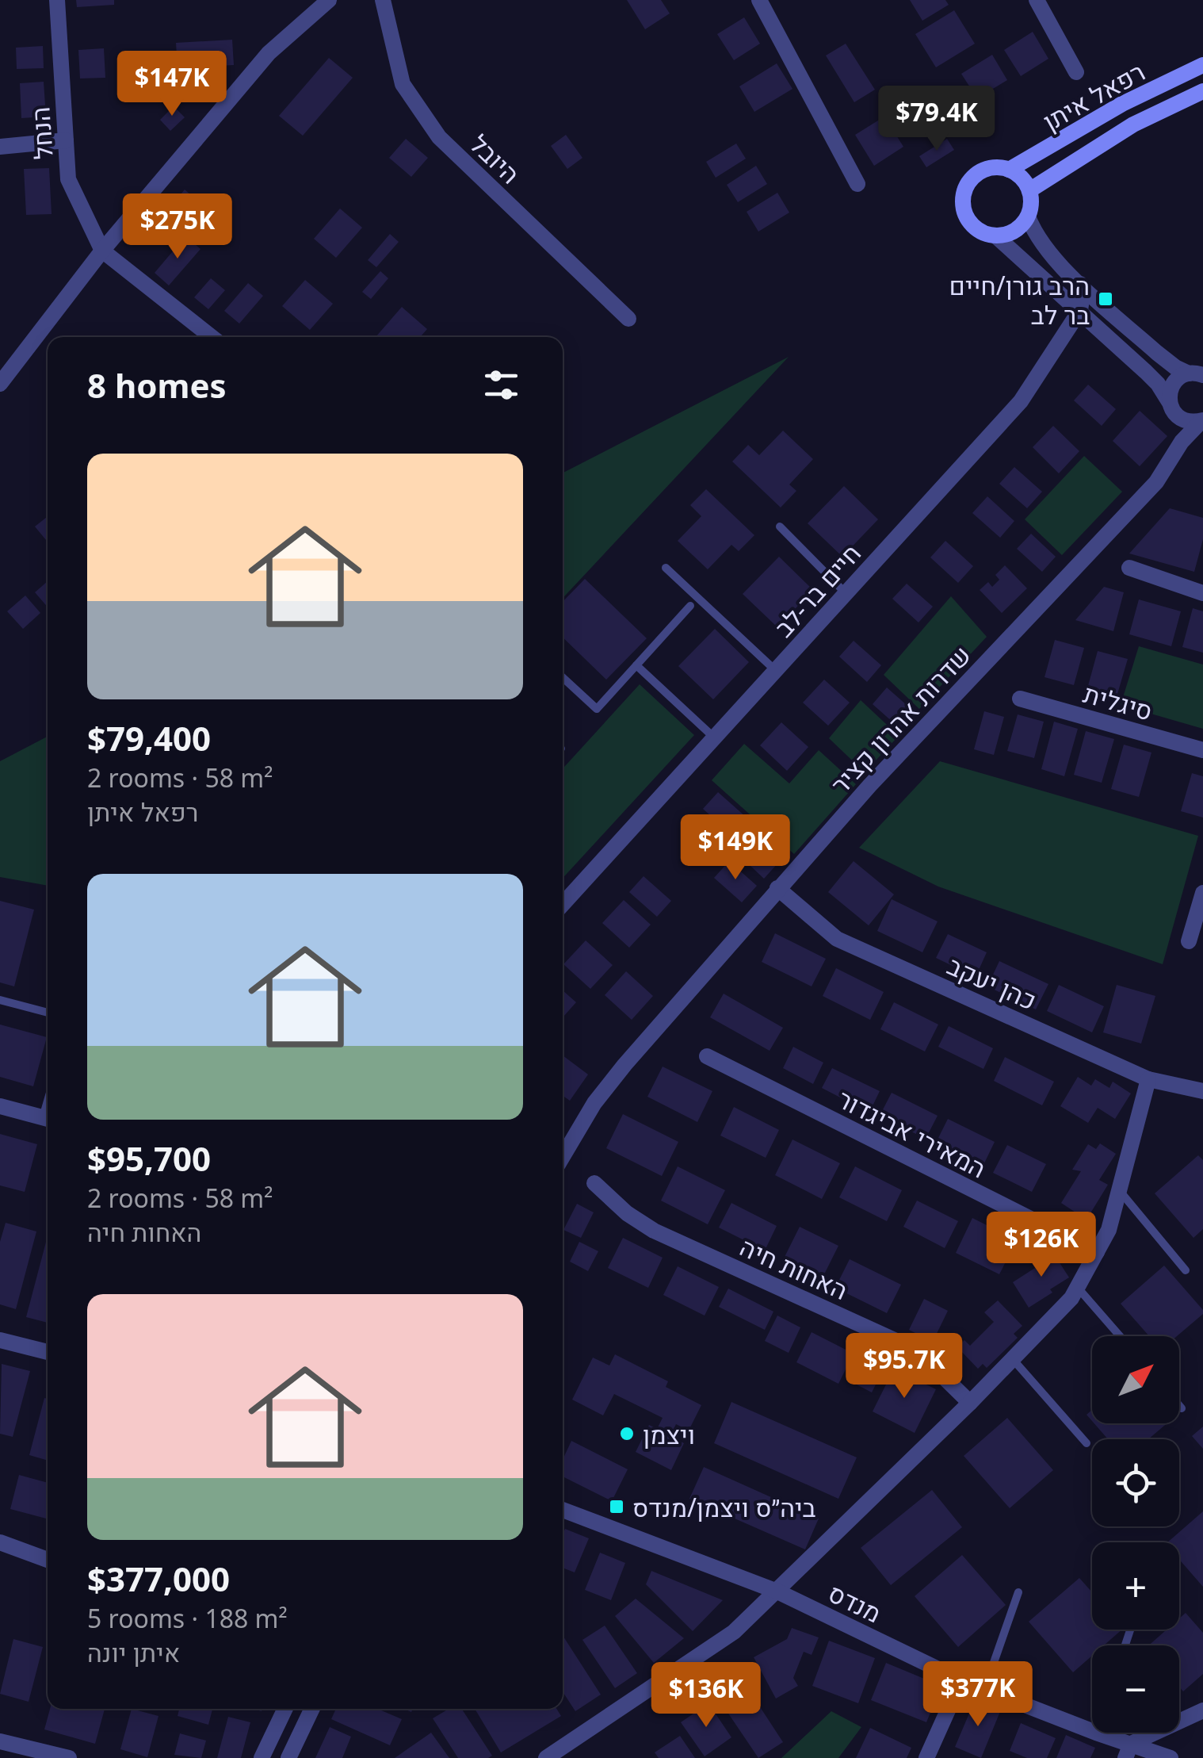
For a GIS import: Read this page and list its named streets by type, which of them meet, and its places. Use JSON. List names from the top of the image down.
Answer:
{
  "streets": {
    "main road": ["רפאל איתן"],
    "street": [
      "הנחל",
      "היובל",
      "חיים בר-לב",
      "סיגלית",
      "שדרות אהרון קציר",
      "כהן יעקב",
      "המאירי אביגדור",
      "האחות חיה",
      "מנדס"
    ]
  },
  "crossings": [
    ["שדרות אהרון קציר", "כהן יעקב"]
  ],
  "places": {
    "transit": ["הרב גורן/חיים בר לב", "ביה״ס ויצמן/מנדס"],
    "other": ["ויצמן"]
  },
  "north": "top right",
  "page": {
    "price": [
      "$147K",
      "$79.4K",
      "$275K",
      "$149K",
      "$126K",
      "$95.7K",
      "$377K",
      "$136K"
    ],
    "heading": "8 homes",
    "list": [
      {
        "name": "$79,400",
        "note": "2 rooms · 58 m² · רפאל איתן"
      },
      {
        "name": "$95,700",
        "note": "2 rooms · 58 m² · האחות חיה"
      },
      {
        "name": "$377,000",
        "note": "5 rooms · 188 m² · איתן יונה"
      }
    ],
    "map_buttons": ["+", "−"]
  }
}
